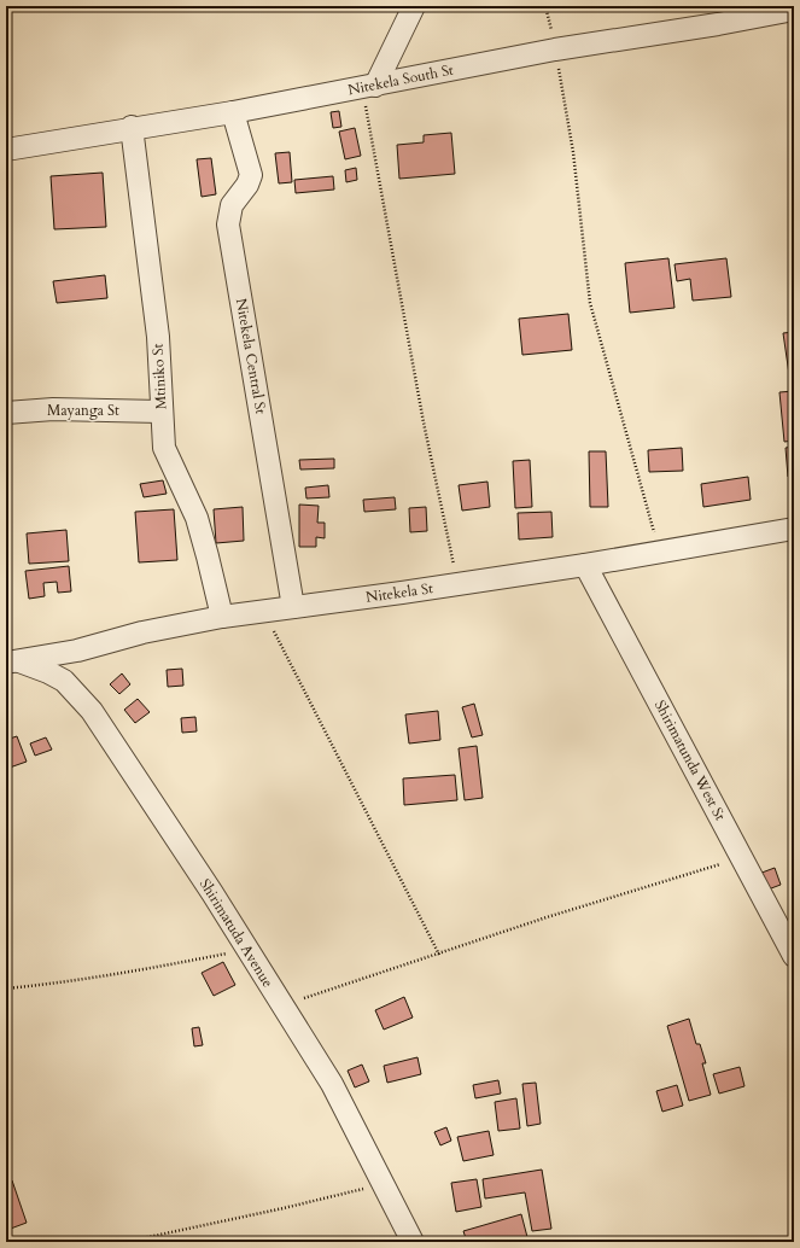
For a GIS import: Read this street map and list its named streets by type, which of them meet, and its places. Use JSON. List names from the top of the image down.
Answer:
{
  "streets": {
    "street": [
      "Nitekela South St",
      "Nitekela Central St",
      "Mtiniko St",
      "Mayanga St",
      "Nitekela St",
      "Shirimatunda West St",
      "Shirimatuda Avenue"
    ]
  },
  "crossings": [
    ["Nitekela South St", "Nitekela Central St"],
    ["Nitekela South St", "Mtiniko St"],
    ["Nitekela Central St", "Nitekela St"],
    ["Mtiniko St", "Mayanga St"],
    ["Mtiniko St", "Nitekela St"],
    ["Nitekela St", "Shirimatunda West St"],
    ["Nitekela St", "Shirimatuda Avenue"]
  ]
}
